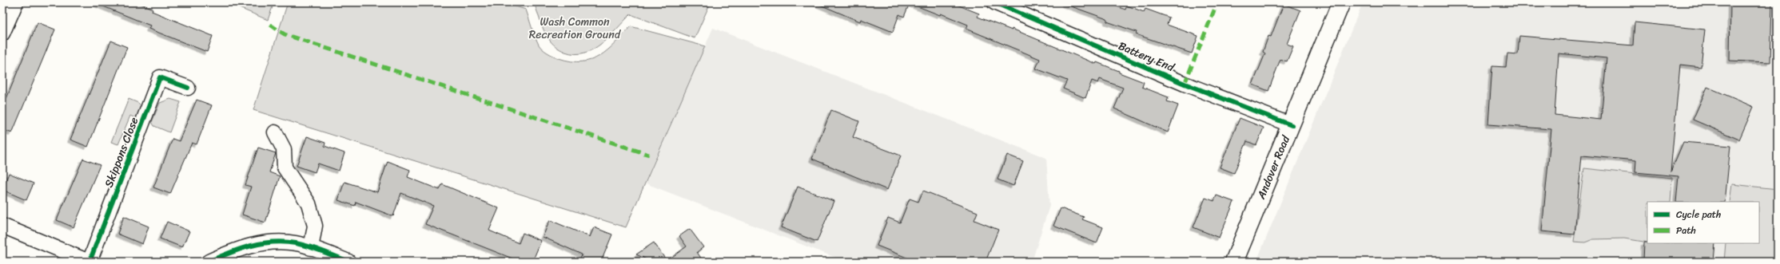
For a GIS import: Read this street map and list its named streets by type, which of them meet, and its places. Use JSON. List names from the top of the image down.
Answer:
{
  "streets": {
    "main road": ["Andover Road"],
    "street": ["Battery End", "Skippons Close"]
  },
  "crossings": [
    ["Battery End", "Andover Road"]
  ],
  "parks": ["Wash Common Recreation Ground"],
  "legend": ["Cycle path", "Path"]
}
